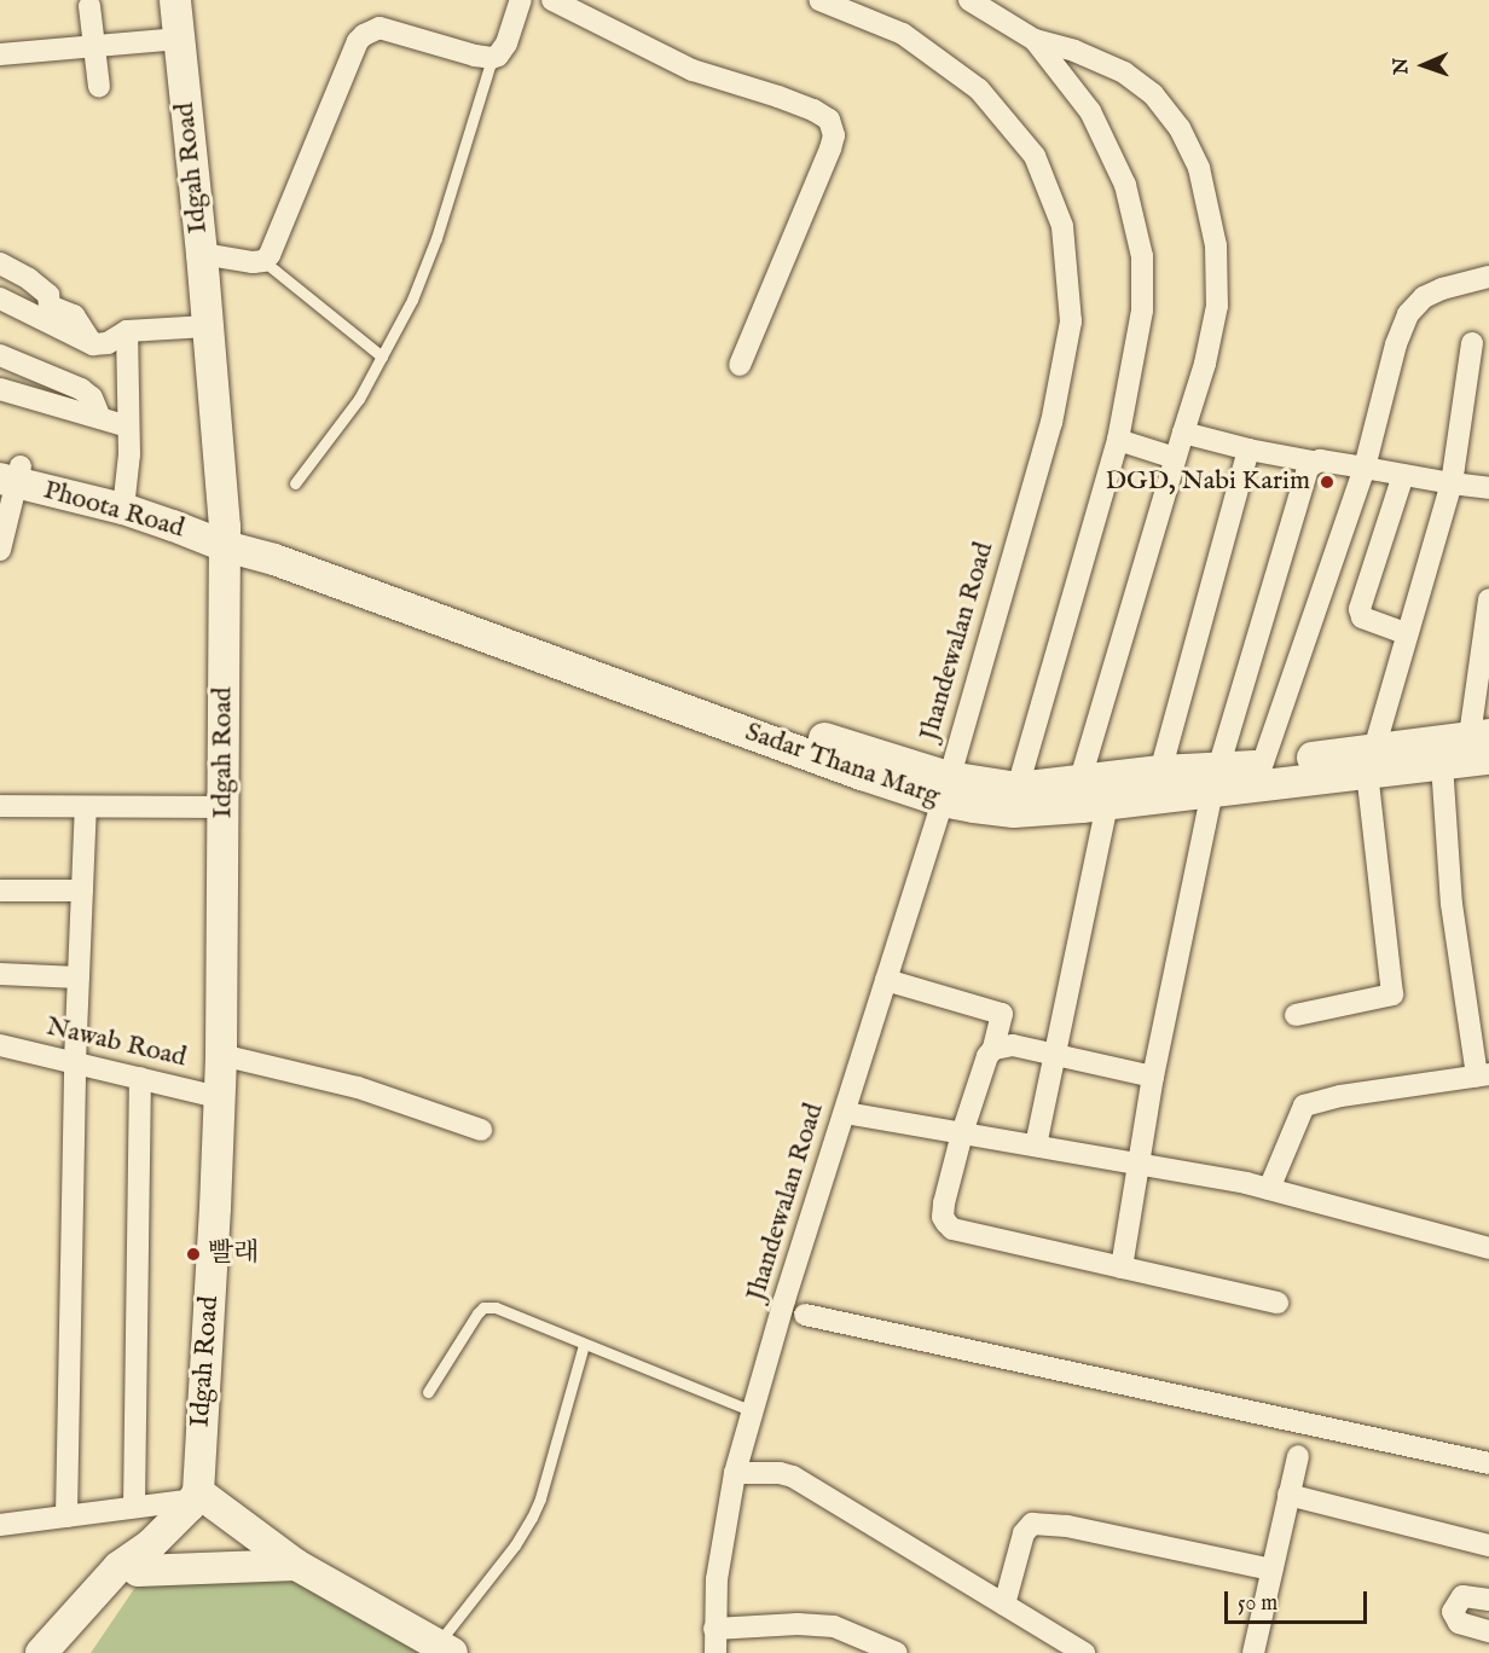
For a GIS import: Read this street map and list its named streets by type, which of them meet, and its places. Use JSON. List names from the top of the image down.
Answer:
{
  "streets": {
    "street": [
      "Idgah Road",
      "Phoota Road",
      "Jhandewalan Road",
      "Sadar Thana Marg",
      "Nawab Road"
    ]
  },
  "crossings": [
    ["Idgah Road", "Phoota Road"],
    ["Idgah Road", "Sadar Thana Marg"],
    ["Idgah Road", "Nawab Road"],
    ["Phoota Road", "Sadar Thana Marg"],
    ["Jhandewalan Road", "Sadar Thana Marg"]
  ],
  "places": ["DGD, Nabi Karim", "빨래"],
  "scale_bar": "50 m",
  "north": "left"
}
